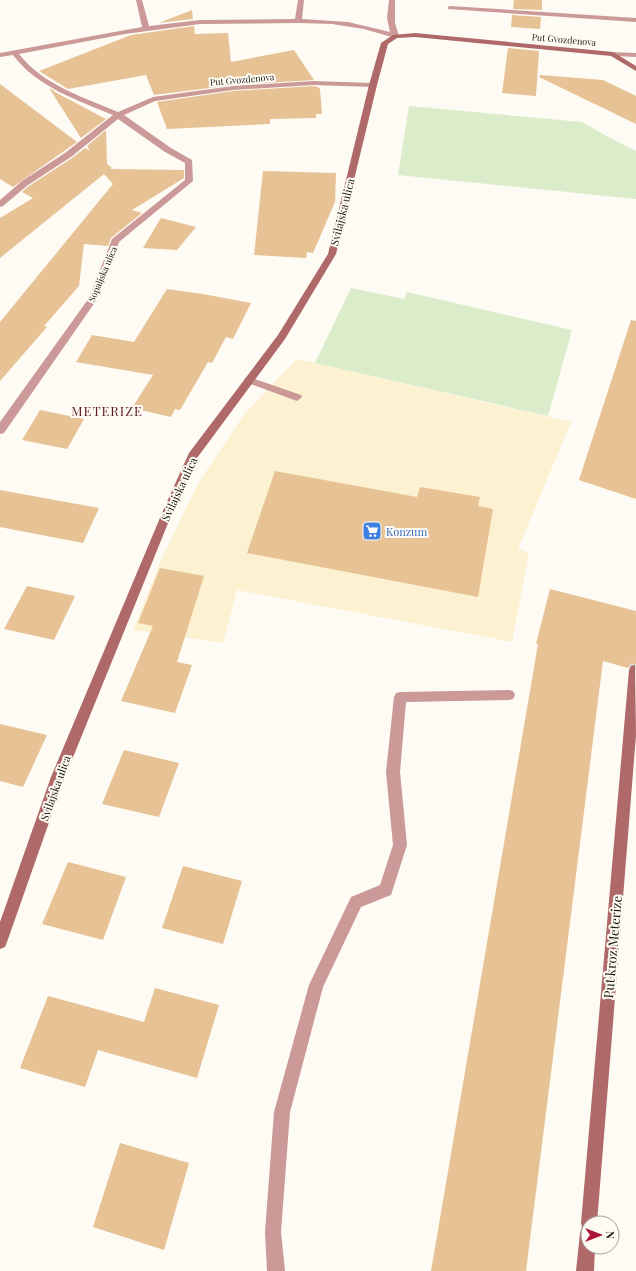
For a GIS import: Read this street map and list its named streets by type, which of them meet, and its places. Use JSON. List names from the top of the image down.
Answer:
{
  "streets": {
    "street": [
      "Put Gvozdenova",
      "Svilajska ulica",
      "Sopaljska ulica",
      "Put kroz Meterize"
    ]
  },
  "crossings": [
    ["Put Gvozdenova", "Svilajska ulica"],
    ["Put Gvozdenova", "Sopaljska ulica"]
  ],
  "districts": ["METERIZE"],
  "places": {
    "supermarket": ["Konzum"]
  },
  "north": "right"
}
